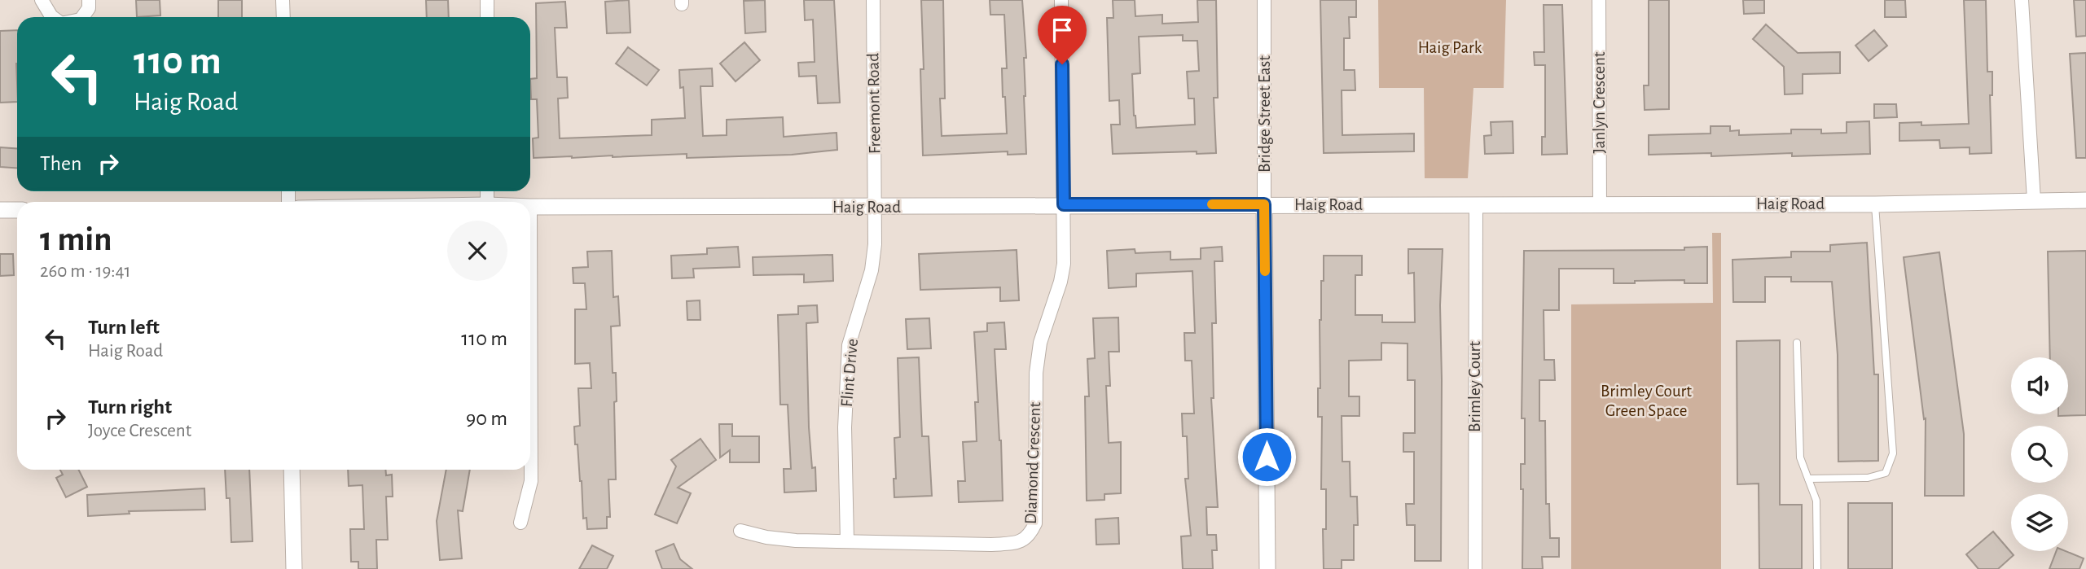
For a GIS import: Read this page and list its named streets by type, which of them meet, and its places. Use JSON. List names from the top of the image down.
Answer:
{
  "streets": {
    "street": [
      "Janlyn Crescent",
      "Freemont Road",
      "Bridge Street East",
      "Haig Road",
      "Flint Drive",
      "Brimley Court",
      "Diamond Crescent"
    ]
  },
  "crossings": [
    ["Janlyn Crescent", "Haig Road"],
    ["Freemont Road", "Haig Road"],
    ["Freemont Road", "Flint Drive"],
    ["Bridge Street East", "Haig Road"],
    ["Haig Road", "Flint Drive"],
    ["Haig Road", "Brimley Court"],
    ["Haig Road", "Diamond Crescent"],
    ["Flint Drive", "Diamond Crescent"]
  ],
  "parks": ["Haig Park", "Brimley Court Green Space"],
  "page": {
    "turn": ["110 m", "Haig Road"],
    "then": "Then",
    "heading": ["1 min", "260 m · 19:41"],
    "list": [
      {
        "name": "Turn left",
        "note": "Haig Road",
        "value": "110 m"
      },
      {
        "name": "Turn right",
        "note": "Joyce Crescent",
        "value": "90 m"
      }
    ]
  }
}
